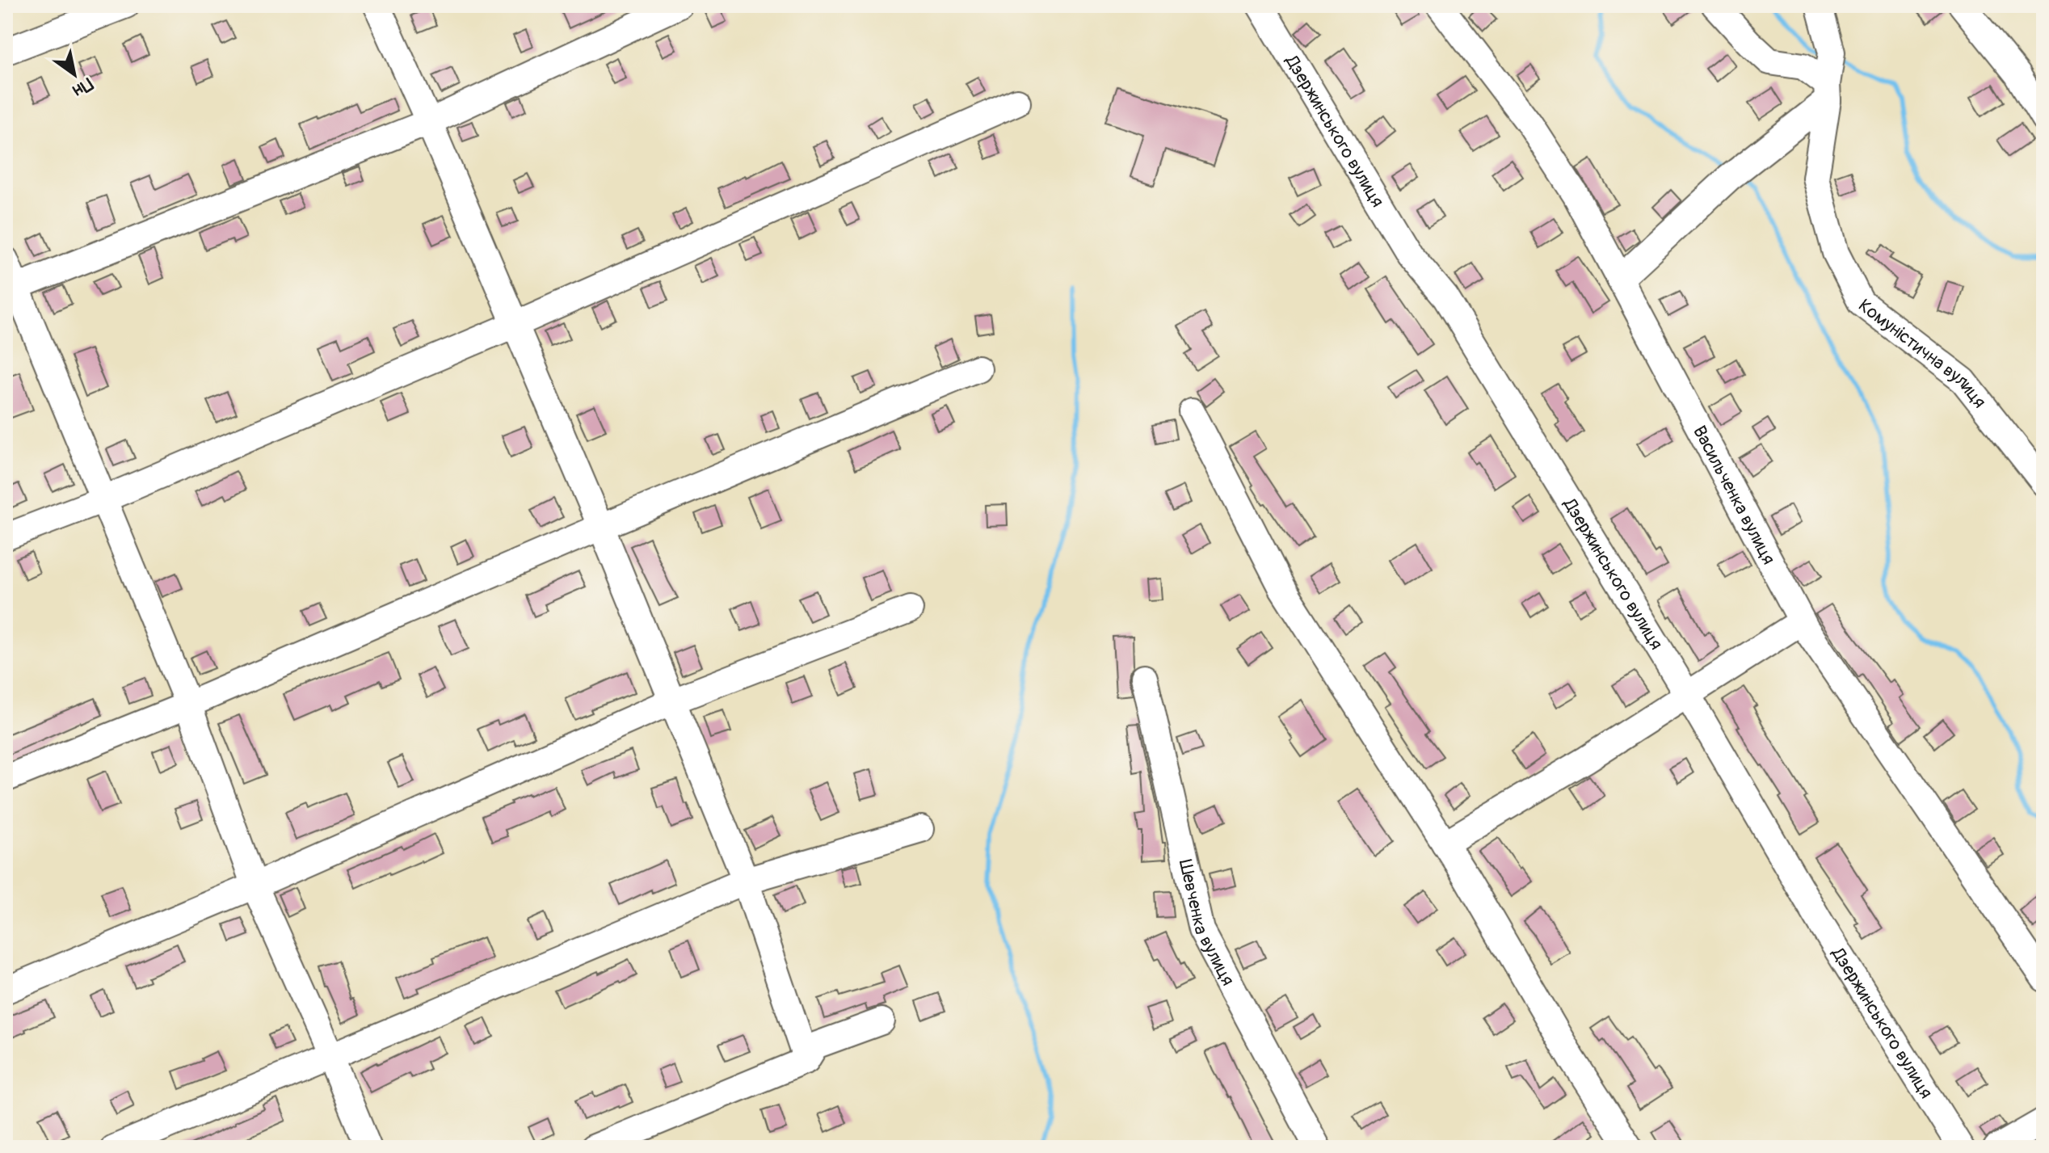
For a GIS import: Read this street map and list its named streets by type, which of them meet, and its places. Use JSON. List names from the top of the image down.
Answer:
{
  "streets": {
    "street": [
      "Дзержинського вулиця",
      "Комуністична вулиця",
      "Васильченка вулиця",
      "Шевченка вулиця"
    ]
  },
  "north": "bottom right"
}
